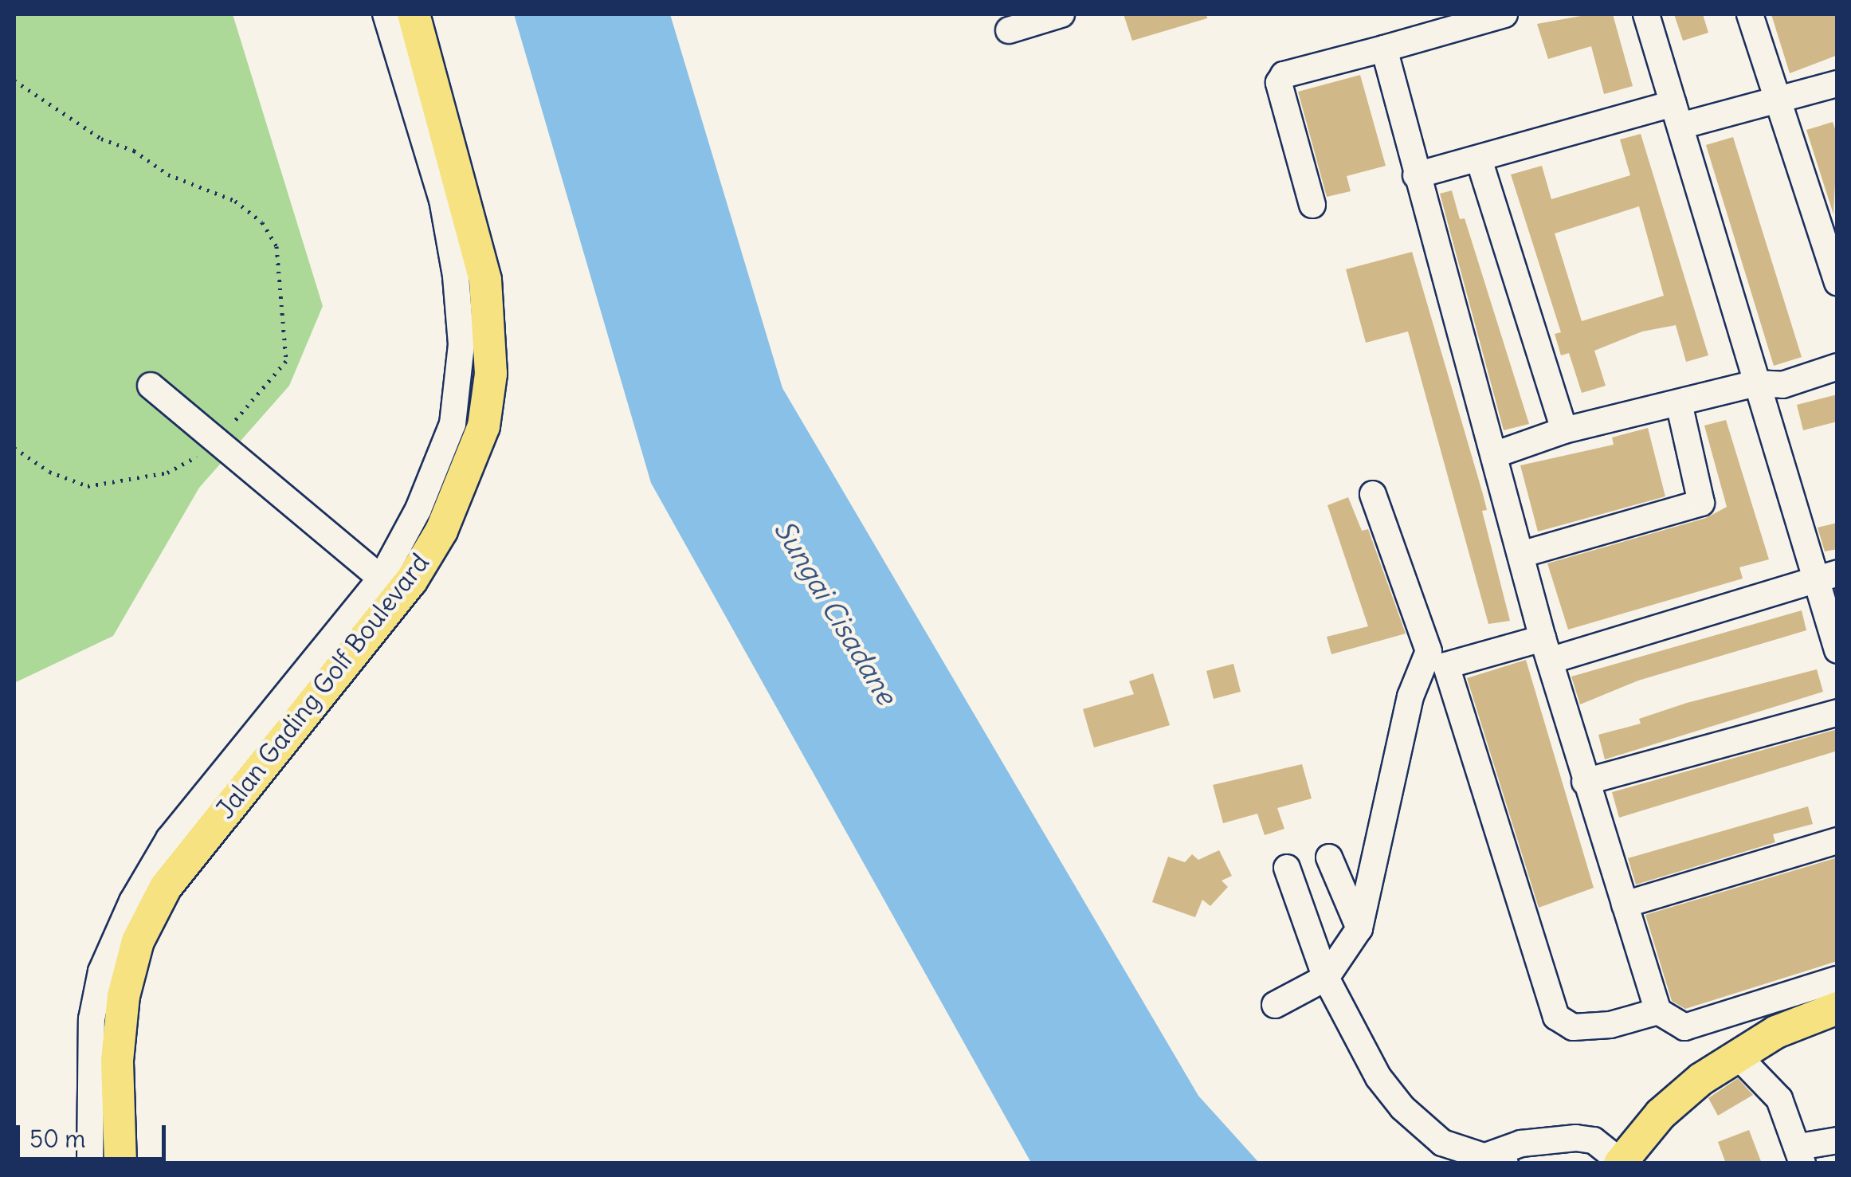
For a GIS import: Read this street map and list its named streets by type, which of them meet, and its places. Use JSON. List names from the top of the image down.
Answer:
{
  "streets": {
    "main road": ["Jalan Gading Golf Boulevard"]
  },
  "water": ["Sungai Cisadane"],
  "scale_bar": "50 m"
}
